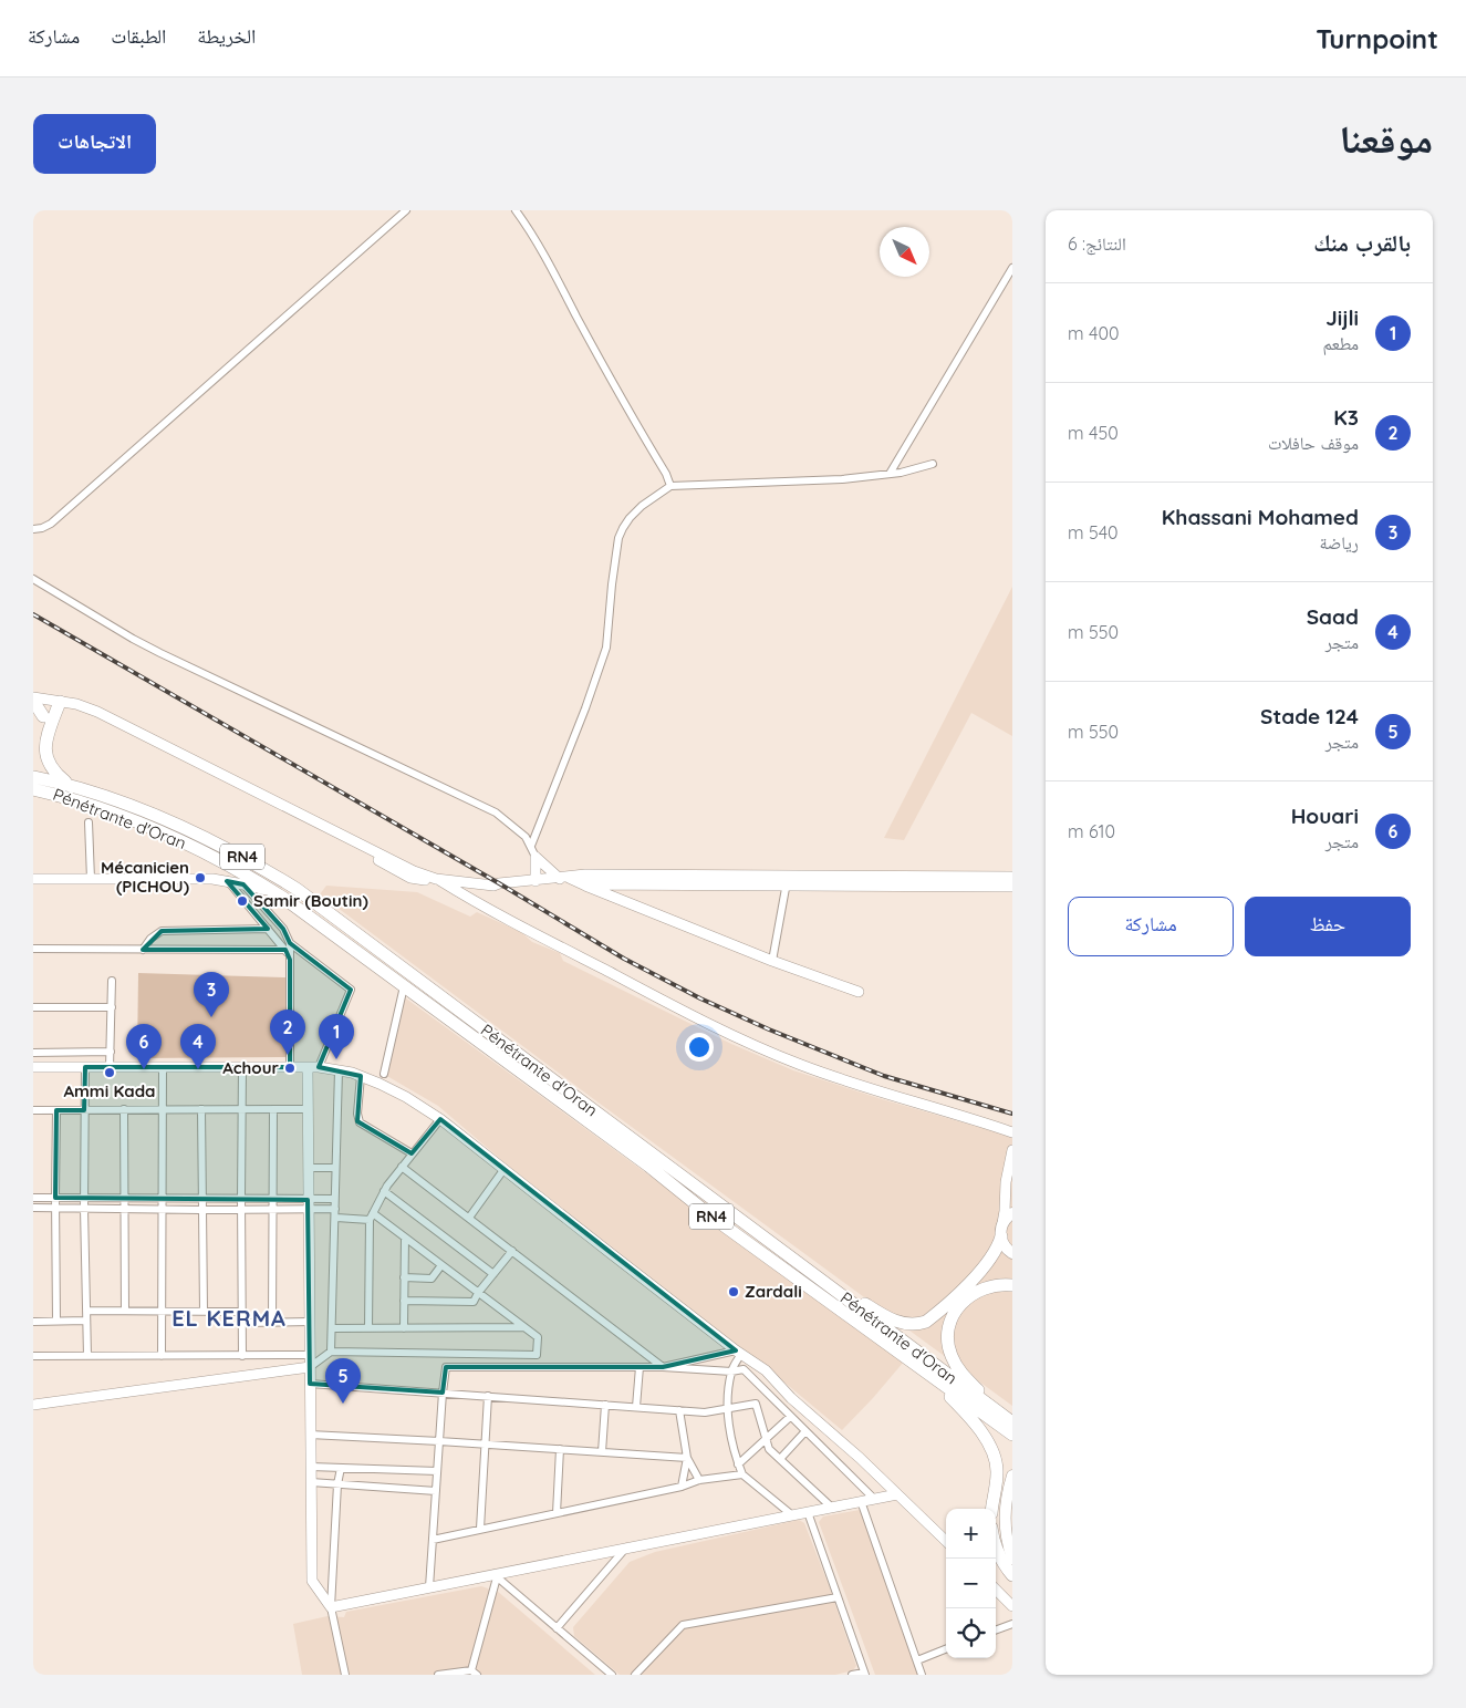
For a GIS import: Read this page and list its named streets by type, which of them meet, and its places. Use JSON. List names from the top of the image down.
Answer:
{
  "streets": {
    "highway": ["Pénétrante d'Oran", "RN4"]
  },
  "districts": ["EL KERMA"],
  "places": [
    "Mécanicien (PICHOU)",
    "Samir (Boutin)",
    "Achour",
    "Ammi Kada",
    "Zardali"
  ],
  "north": "bottom right",
  "page": {
    "header": "Turnpoint",
    "nav": ["الخريطة", "الطبقات", "مشاركة"],
    "title": "موقعنا",
    "buttons": [
      "الاتجاهات",
      ["حفظ", "مشاركة"]
    ],
    "heading": ["بالقرب منك", "النتائج: 6"],
    "list": [
      {
        "mark": "1",
        "name": "Jijli",
        "note": "مطعم",
        "value": "400 m"
      },
      {
        "mark": "2",
        "name": "K3",
        "note": "موقف حافلات",
        "value": "450 m"
      },
      {
        "mark": "3",
        "name": "Khassani Mohamed",
        "note": "رياضة",
        "value": "540 m"
      },
      {
        "mark": "4",
        "name": "Saad",
        "note": "متجر",
        "value": "550 m"
      },
      {
        "mark": "5",
        "name": "Stade 124",
        "note": "متجر",
        "value": "550 m"
      },
      {
        "mark": "6",
        "name": "Houari",
        "note": "متجر",
        "value": "610 m"
      }
    ],
    "pins": [
      "3",
      "2",
      "1",
      "4",
      "6",
      "5"
    ],
    "map_buttons": ["+", "−"]
  }
}
